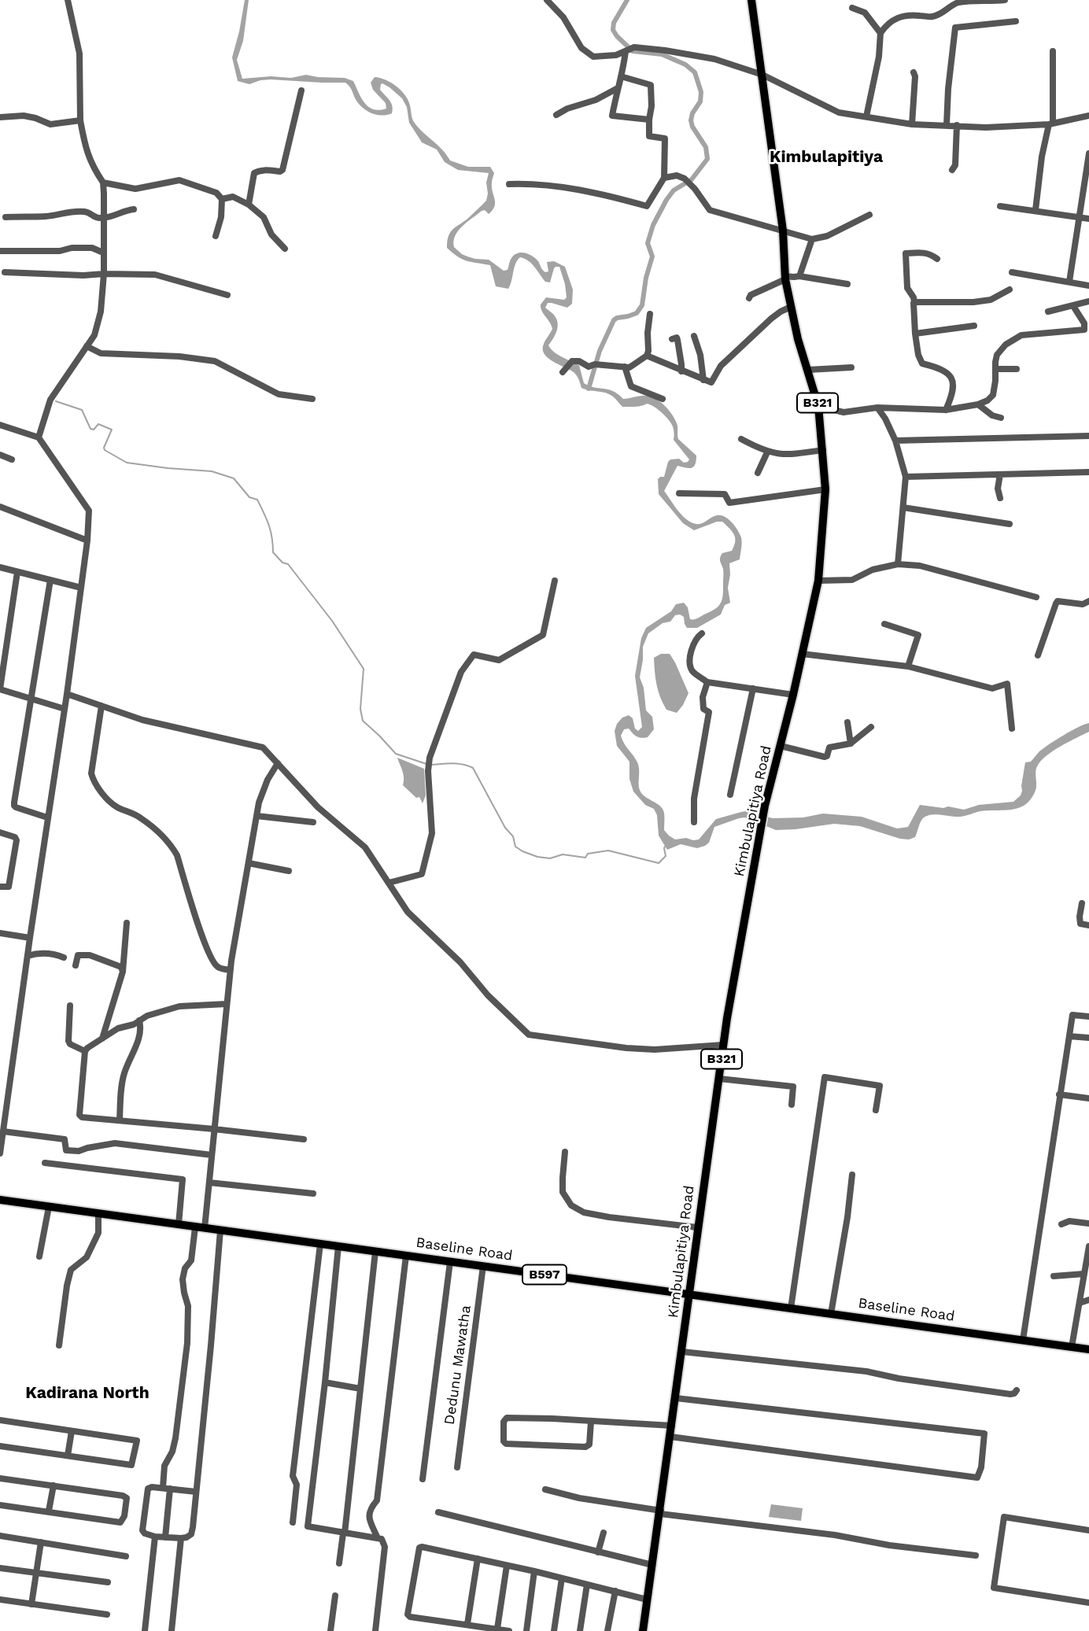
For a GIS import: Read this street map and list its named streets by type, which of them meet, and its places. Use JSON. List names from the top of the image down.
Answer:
{
  "streets": {
    "main road": [
      "B321",
      "Kimbulapitiya Road",
      "Baseline Road",
      "B597"
    ],
    "street": ["Dedunu Mawatha"]
  },
  "crossings": [
    ["Kimbulapitiya Road", "Baseline Road"],
    ["Baseline Road", "Dedunu Mawatha"]
  ],
  "districts": ["Kimbulapitiya", "Kadirana North"]
}
